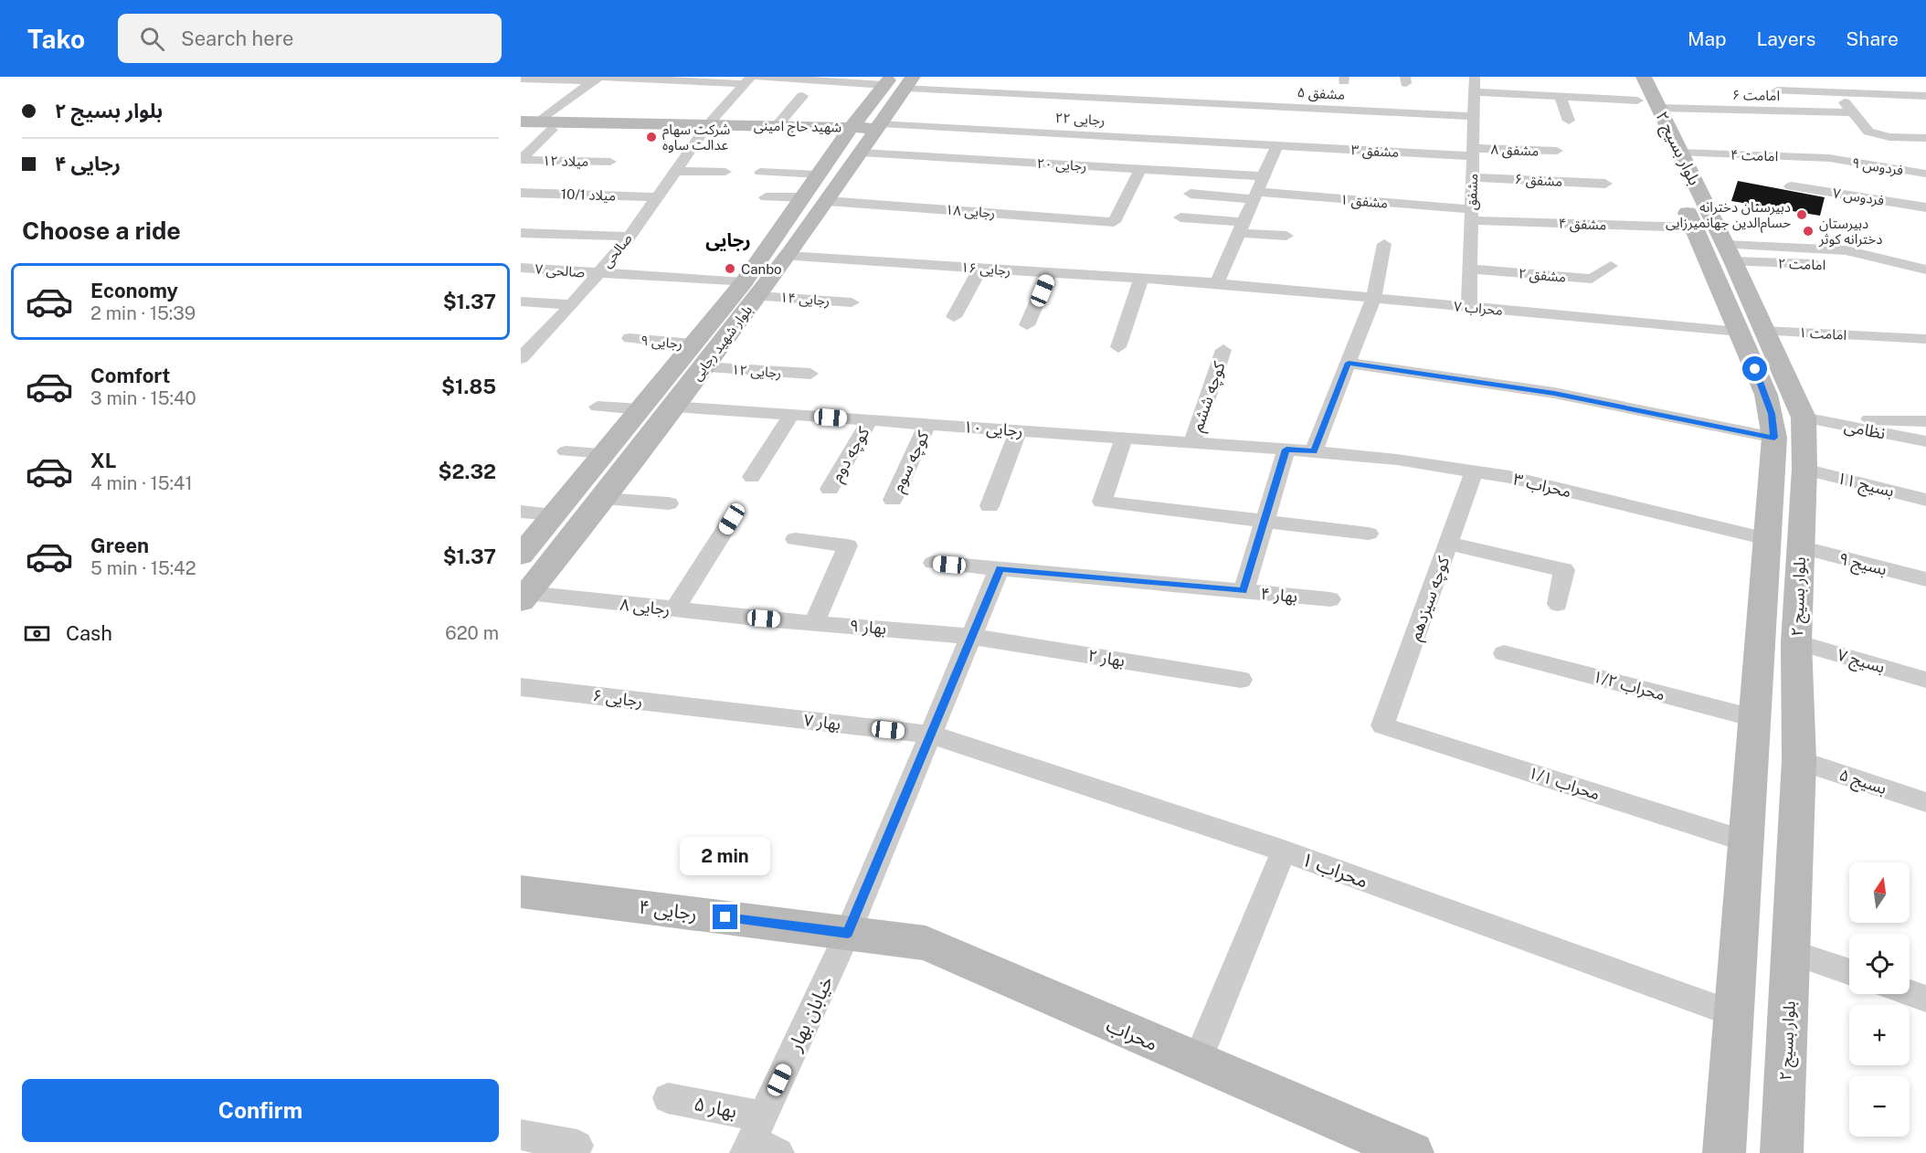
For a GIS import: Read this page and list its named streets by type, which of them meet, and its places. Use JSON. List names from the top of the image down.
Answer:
{
  "streets": {
    "main road": [
      "شهید حاج امینی",
      "بلوار بسیج ۲",
      "بلوار شهید رجایی",
      "رجایی ۴",
      "محراب"
    ],
    "street": [
      "مشفق ۵",
      "امامت ۶",
      "رجایی ۲۲",
      "مشفق ۸",
      "مشفق ۳",
      "امامت ۴",
      "میلاد ۱۲",
      "رجایی ۲۰",
      "فردوس ۹",
      "مشفق ۶",
      "مشفق",
      "میلاد 10/1",
      "فردوس ۷",
      "مشفق ۱",
      "رجایی ۱۸",
      "مشفق ۴",
      "صالحی",
      "امامت ۲",
      "رجایی ۱۶",
      "صالحی ۷",
      "مشفق ۲",
      "رجایی ۱۴",
      "محراب ۷",
      "امامت ۱",
      "رجایی ۹",
      "رجایی ۱۲",
      "کوچه ششم",
      "رجایی ۱۰",
      "نظامی",
      "کوچه دوم",
      "کوچه سوم",
      "۱۱ بسیج",
      "محراب ۳",
      "۹ بسیج",
      "بهار ۴",
      "کوچه سیزدهم",
      "رجایی ۸",
      "بهار ۹",
      "بهار ۲",
      "۷ بسیج",
      "محراب ۱/۲",
      "رجایی ۶",
      "بهار ۷",
      "۵ بسیج",
      "محراب ۱/۱",
      "محراب ۱",
      "خیابان بهار",
      "بهار ۵"
    ]
  },
  "crossings": [
    ["مشفق ۵", "مشفق"],
    ["مشفق ۵", "بلوار شهید رجایی"],
    ["امامت ۶", "بلوار بسیج ۲"],
    ["امامت ۶", "مشفق"],
    ["رجایی ۲۲", "شهید حاج امینی"],
    ["رجایی ۲۲", "مشفق ۳"],
    ["رجایی ۲۲", "رجایی ۲۰"],
    ["رجایی ۲۲", "بلوار شهید رجایی"],
    ["شهید حاج امینی", "رجایی ۲۰"],
    ["شهید حاج امینی", "صالحی"],
    ["شهید حاج امینی", "بلوار شهید رجایی"],
    ["بلوار بسیج ۲", "امامت ۴"],
    ["بلوار بسیج ۲", "مشفق ۴"],
    ["بلوار بسیج ۲", "امامت ۲"],
    ["بلوار بسیج ۲", "محراب ۷"],
    ["بلوار بسیج ۲", "امامت ۱"],
    ["بلوار بسیج ۲", "نظامی"],
    ["بلوار بسیج ۲", "۱۱ بسیج"],
    ["بلوار بسیج ۲", "محراب ۳"],
    ["بلوار بسیج ۲", "۹ بسیج"],
    ["بلوار بسیج ۲", "۷ بسیج"],
    ["بلوار بسیج ۲", "محراب ۱/۲"],
    ["بلوار بسیج ۲", "۵ بسیج"],
    ["بلوار بسیج ۲", "محراب ۱/۱"],
    ["بلوار بسیج ۲", "محراب ۱"],
    ["مشفق ۸", "مشفق ۳"],
    ["مشفق ۸", "مشفق"],
    ["مشفق ۳", "مشفق"],
    ["امامت ۴", "فردوس ۹"],
    ["رجایی ۲۰", "رجایی ۱۸"],
    ["رجایی ۲۰", "بلوار شهید رجایی"],
    ["مشفق ۶", "مشفق"],
    ["مشفق", "مشفق ۱"],
    ["مشفق", "مشفق ۴"],
    ["مشفق", "مشفق ۲"],
    ["مشفق", "محراب ۷"],
    ["میلاد 10/1", "صالحی"],
    ["مشفق ۱", "مشفق ۴"],
    ["رجایی ۱۸", "بلوار شهید رجایی"],
    ["صالحی", "صالحی ۷"],
    ["رجایی ۱۶", "محراب ۷"],
    ["رجایی ۱۶", "بلوار شهید رجایی"],
    ["صالحی ۷", "رجایی ۱۴"],
    ["رجایی ۱۴", "بلوار شهید رجایی"],
    ["محراب ۷", "امامت ۱"],
    ["رجایی ۹", "بلوار شهید رجایی"],
    ["بلوار شهید رجایی", "رجایی ۱۲"],
    ["بلوار شهید رجایی", "رجایی ۱۰"],
    ["بلوار شهید رجایی", "رجایی ۸"],
    ["کوچه ششم", "رجایی ۱۰"],
    ["رجایی ۱۰", "کوچه دوم"],
    ["رجایی ۱۰", "کوچه سوم"],
    ["رجایی ۱۰", "محراب ۳"],
    ["محراب ۳", "کوچه سیزدهم"],
    ["بهار ۴", "خیابان بهار"],
    ["کوچه سیزدهم", "محراب ۱/۱"],
    ["رجایی ۸", "بهار ۹"],
    ["بهار ۹", "بهار ۲"],
    ["بهار ۹", "خیابان بهار"],
    ["بهار ۲", "خیابان بهار"],
    ["رجایی ۶", "بهار ۷"],
    ["بهار ۷", "محراب ۱"],
    ["بهار ۷", "خیابان بهار"],
    ["محراب ۱", "خیابان بهار"],
    ["رجایی ۴", "خیابان بهار"],
    ["رجایی ۴", "محراب"],
    ["خیابان بهار", "محراب"],
    ["خیابان بهار", "بهار ۵"]
  ],
  "districts": ["رجایی"],
  "places": [
    "شرکت سهام عدالت ساوه",
    "دبیرستان دخترانه حسام‌الدین جهانمیرزایی",
    "دبیرستان دخترانه کوثر",
    "Canbo"
  ],
  "north": "top",
  "page": {
    "header": "Tako",
    "search": "Search here",
    "nav": ["Map", "Layers", "Share"],
    "banner": ["بلوار بسیج ۲", "رجایی ۴"],
    "heading": "Choose a ride",
    "list": [
      {
        "name": "Economy",
        "note": "2 min · 15:39",
        "value": "$1.37"
      },
      {
        "name": "Comfort",
        "note": "3 min · 15:40",
        "value": "$1.85"
      },
      {
        "name": "XL",
        "note": "4 min · 15:41",
        "value": "$2.32"
      },
      {
        "name": "Green",
        "note": "5 min · 15:42",
        "value": "$1.37"
      }
    ],
    "pay": ["Cash", "620 m"],
    "bubble": "2 min",
    "map_buttons": ["+", "−"],
    "buttons": "Confirm"
  }
}
